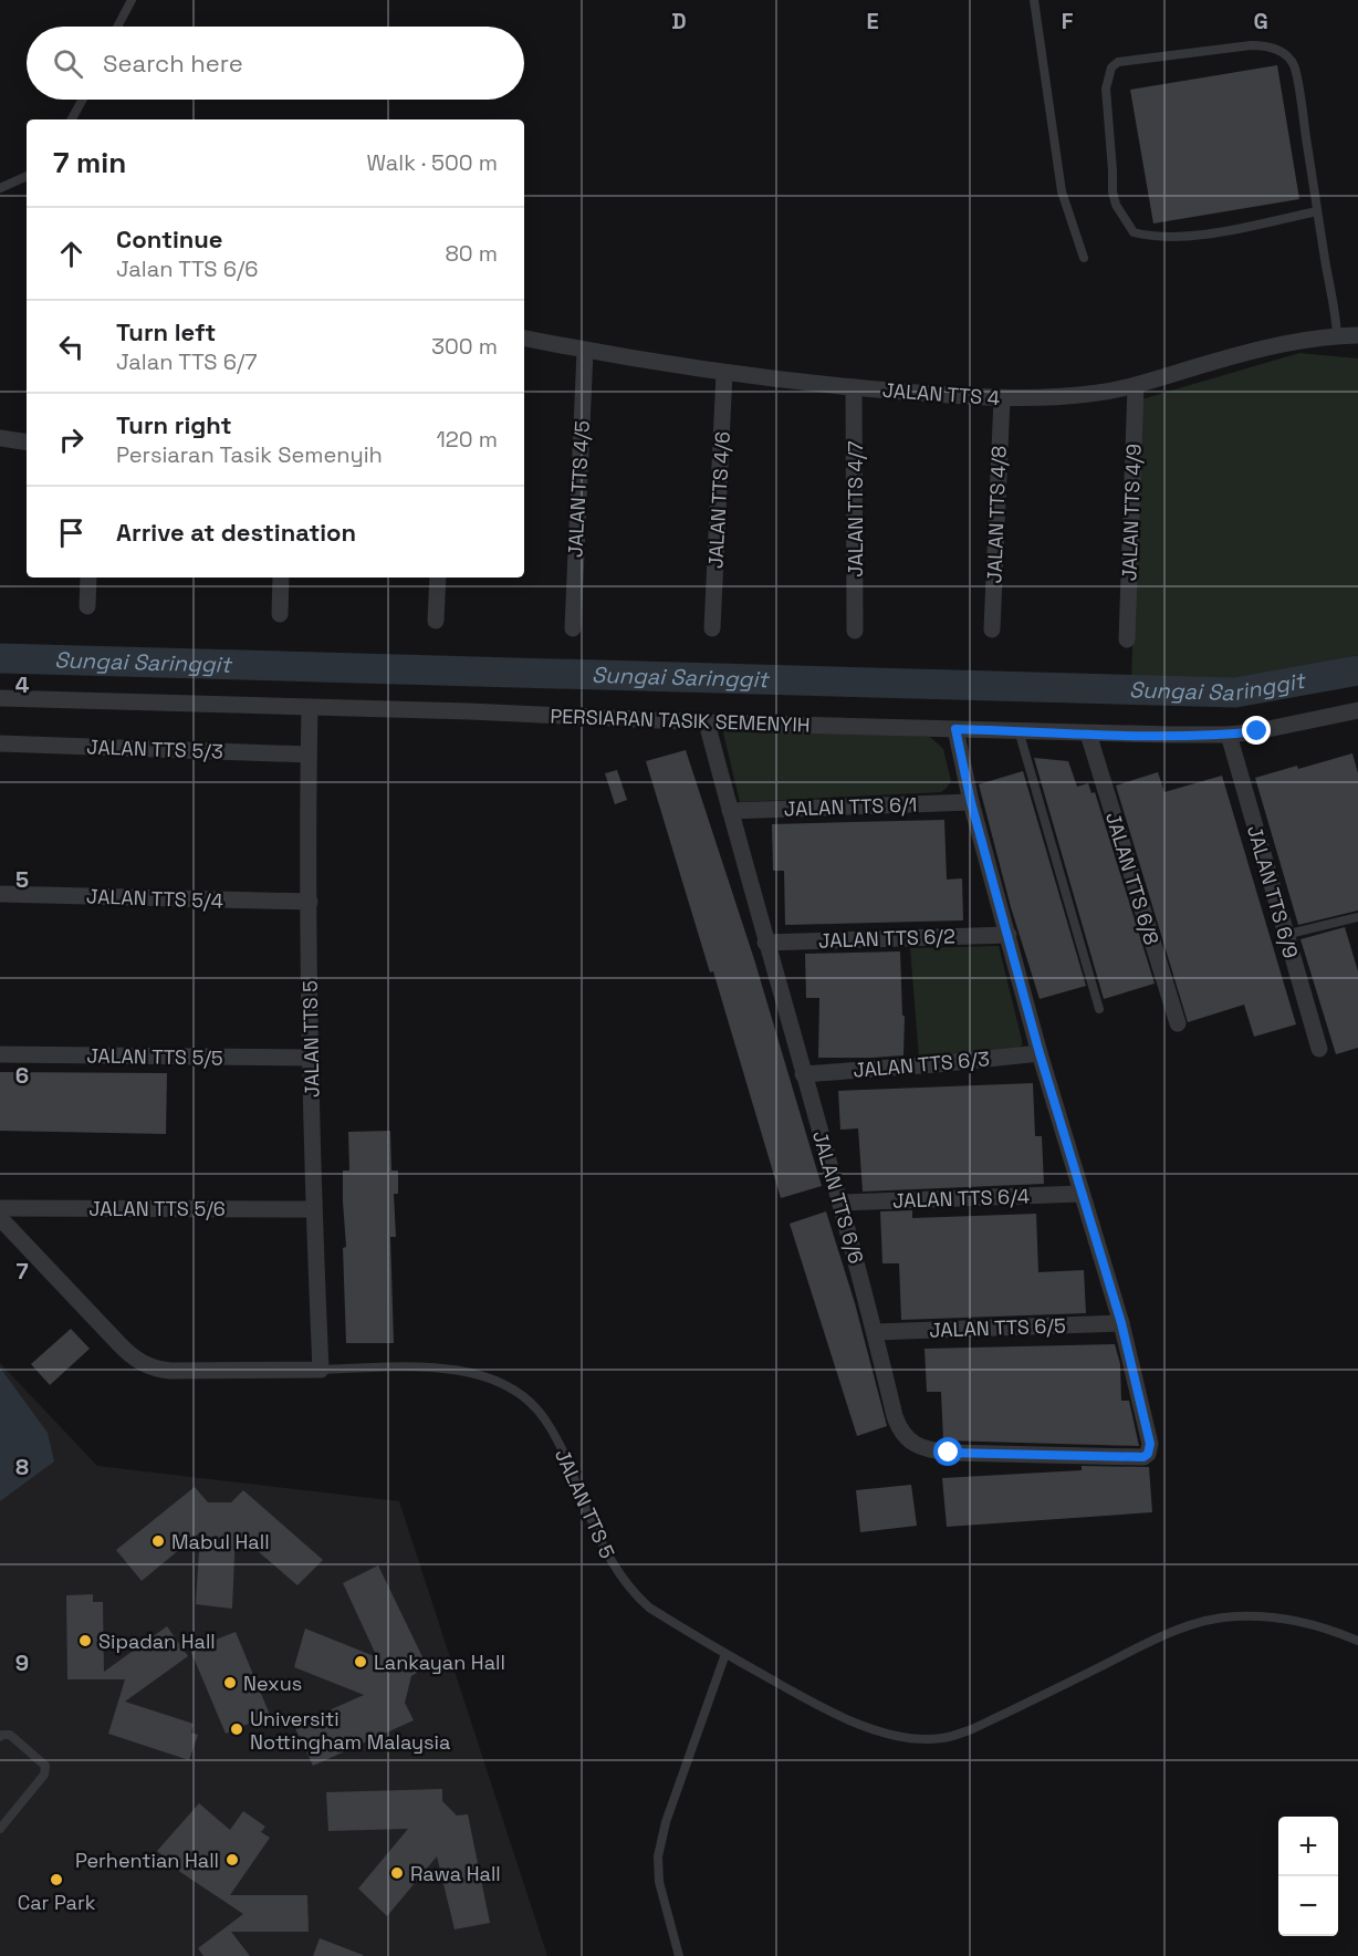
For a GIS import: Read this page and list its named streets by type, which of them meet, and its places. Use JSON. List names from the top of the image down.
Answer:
{
  "streets": {
    "street": [
      "JALAN TTS 4",
      "JALAN TTS 4/5",
      "JALAN TTS 4/6",
      "JALAN TTS 4/7",
      "JALAN TTS 4/9",
      "JALAN TTS 4/8",
      "PERSIARAN TASIK SEMENYIH",
      "JALAN TTS 5/3",
      "JALAN TTS 6/1",
      "JALAN TTS 6/8",
      "JALAN TTS 6/9",
      "JALAN TTS 5/4",
      "JALAN TTS 6/2",
      "JALAN TTS 5",
      "JALAN TTS 5/5",
      "JALAN TTS 6/3",
      "JALAN TTS 6/6",
      "JALAN TTS 6/4",
      "JALAN TTS 5/6",
      "JALAN TTS 6/5"
    ]
  },
  "crossings": [
    ["JALAN TTS 4", "JALAN TTS 4/5"],
    ["JALAN TTS 4", "JALAN TTS 4/6"],
    ["JALAN TTS 4", "JALAN TTS 4/7"],
    ["JALAN TTS 4", "JALAN TTS 4/9"],
    ["JALAN TTS 4", "JALAN TTS 4/8"],
    ["PERSIARAN TASIK SEMENYIH", "JALAN TTS 6/8"],
    ["PERSIARAN TASIK SEMENYIH", "JALAN TTS 6/9"],
    ["PERSIARAN TASIK SEMENYIH", "JALAN TTS 5"],
    ["PERSIARAN TASIK SEMENYIH", "JALAN TTS 6/6"],
    ["JALAN TTS 5/3", "JALAN TTS 5"],
    ["JALAN TTS 6/1", "JALAN TTS 6/6"],
    ["JALAN TTS 5/4", "JALAN TTS 5"],
    ["JALAN TTS 6/2", "JALAN TTS 6/6"],
    ["JALAN TTS 5", "JALAN TTS 5/5"],
    ["JALAN TTS 5", "JALAN TTS 5/6"],
    ["JALAN TTS 6/3", "JALAN TTS 6/6"],
    ["JALAN TTS 6/6", "JALAN TTS 6/4"],
    ["JALAN TTS 6/6", "JALAN TTS 6/5"]
  ],
  "water": ["Sungai Saringgit"],
  "places": [
    "Mabul Hall",
    "Sipadan Hall",
    "Lankayan Hall",
    "Nexus",
    "Universiti Nottingham Malaysia",
    "Perhentian Hall",
    "Rawa Hall",
    "Car Park"
  ],
  "page": {
    "search": "Search here",
    "heading": ["7 min", "Walk · 500 m"],
    "list": [
      ["Continue", "Jalan TTS 6/6", "80 m"],
      ["Turn left", "Jalan TTS 6/7", "300 m"],
      ["Turn right", "Persiaran Tasik Semenyih", "120 m"],
      "Arrive at destination"
    ],
    "map_buttons": ["+", "−"]
  },
  "grid": {
    "columns": [
      "D",
      "E",
      "F",
      "G"
    ],
    "rows": [
      "4",
      "5",
      "6",
      "7",
      "8",
      "9"
    ]
  }
}
